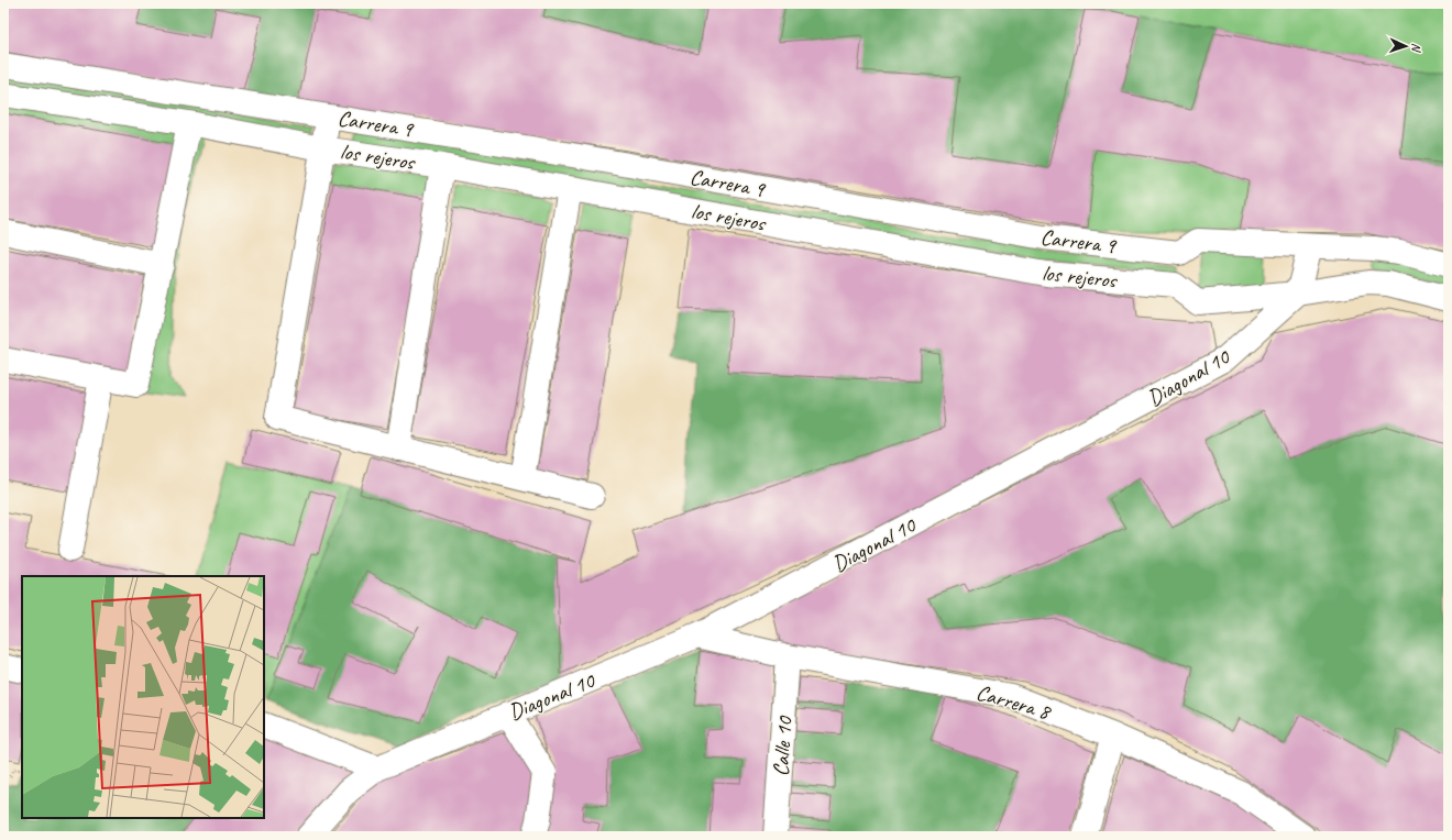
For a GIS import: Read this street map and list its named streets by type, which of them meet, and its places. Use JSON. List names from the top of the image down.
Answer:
{
  "streets": {
    "street": [
      "Carrera 9",
      "los rejeros",
      "Diagonal 10",
      "Carrera 8",
      "Calle 10"
    ]
  },
  "crossings": [
    ["los rejeros", "Diagonal 10"],
    ["Diagonal 10", "Carrera 8"],
    ["Carrera 8", "Calle 10"]
  ],
  "north": "right"
}
